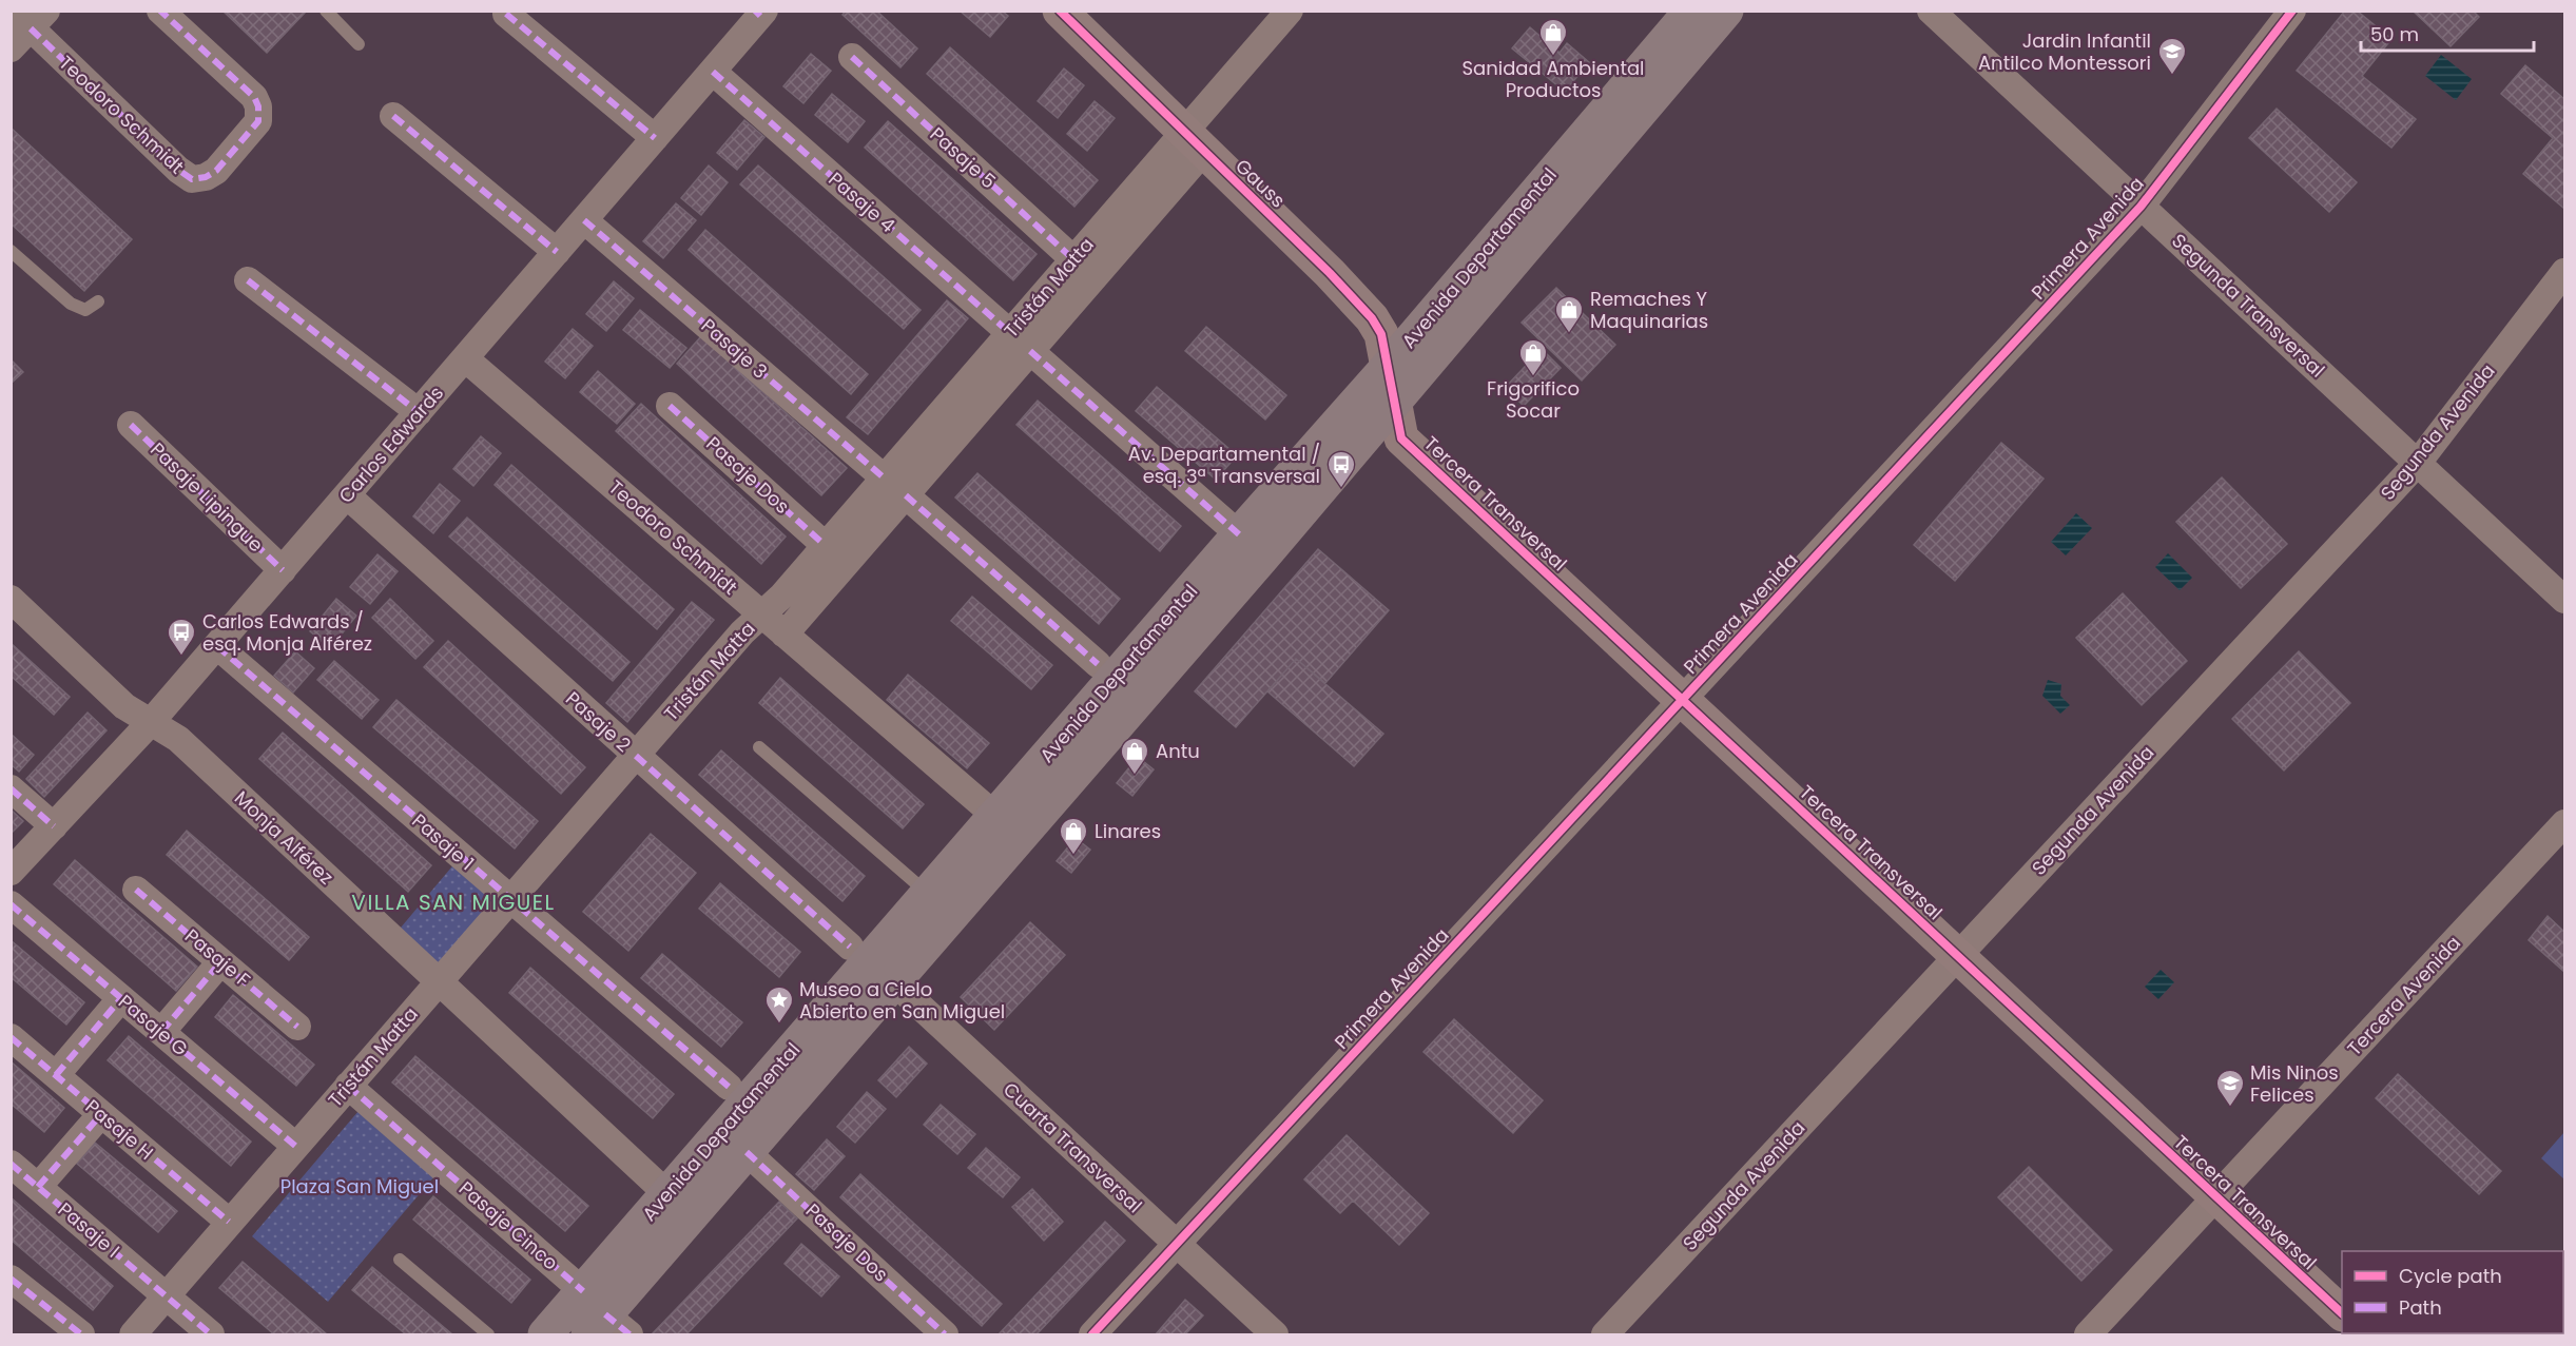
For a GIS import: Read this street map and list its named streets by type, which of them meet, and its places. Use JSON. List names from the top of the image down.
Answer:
{
  "streets": {
    "main road": ["Avenida Departamental"],
    "street": [
      "Teodoro Schmidt",
      "Pasaje 5",
      "Gauss",
      "Pasaje 4",
      "Primera Avenida",
      "Tristán Matta",
      "Segunda Transversal",
      "Pasaje 3",
      "Segunda Avenida",
      "Carlos Edwards",
      "Pasaje Dos",
      "Pasaje Lipingue",
      "Tercera Transversal",
      "Pasaje 2",
      "Monja Alférez",
      "Pasaje 1",
      "Pasaje F",
      "Tercera Avenida",
      "Pasaje G",
      "Pasaje H",
      "Cuarta Transversal",
      "Pasaje Cinco",
      "Pasaje I"
    ]
  },
  "crossings": [
    ["Teodoro Schmidt", "Avenida Departamental"],
    ["Teodoro Schmidt", "Tristán Matta"],
    ["Teodoro Schmidt", "Carlos Edwards"],
    ["Pasaje 5", "Tristán Matta"],
    ["Gauss", "Avenida Departamental"],
    ["Gauss", "Tristán Matta"],
    ["Gauss", "Tercera Transversal"],
    ["Pasaje 4", "Tristán Matta"],
    ["Pasaje 4", "Carlos Edwards"],
    ["Primera Avenida", "Segunda Transversal"],
    ["Primera Avenida", "Tercera Transversal"],
    ["Primera Avenida", "Cuarta Transversal"],
    ["Avenida Departamental", "Pasaje Dos"],
    ["Avenida Departamental", "Tercera Transversal"],
    ["Avenida Departamental", "Pasaje 2"],
    ["Avenida Departamental", "Monja Alférez"],
    ["Avenida Departamental", "Cuarta Transversal"],
    ["Avenida Departamental", "Pasaje Cinco"],
    ["Tristán Matta", "Pasaje 3"],
    ["Tristán Matta", "Pasaje Dos"],
    ["Tristán Matta", "Pasaje 2"],
    ["Tristán Matta", "Monja Alférez"],
    ["Tristán Matta", "Pasaje 1"],
    ["Tristán Matta", "Pasaje G"],
    ["Tristán Matta", "Pasaje H"],
    ["Tristán Matta", "Pasaje Cinco"],
    ["Tristán Matta", "Pasaje I"],
    ["Segunda Transversal", "Segunda Avenida"],
    ["Pasaje 3", "Carlos Edwards"],
    ["Segunda Avenida", "Tercera Transversal"],
    ["Carlos Edwards", "Pasaje Lipingue"],
    ["Carlos Edwards", "Pasaje 2"],
    ["Carlos Edwards", "Monja Alférez"],
    ["Carlos Edwards", "Pasaje 1"],
    ["Tercera Transversal", "Tercera Avenida"],
    ["Pasaje 2", "Cuarta Transversal"]
  ],
  "districts": ["VILLA SAN MIGUEL"],
  "parks": ["Plaza San Miguel"],
  "places": {
    "shop": [
      "Sanidad Ambiental Productos",
      "Remaches Y Maquinarias",
      "Frigorifico Socar",
      "Antu",
      "Linares"
    ],
    "school or university": ["Jardin Infantil Antilco Montessori", "Mis Ninos Felices"],
    "bus stop": ["Av. Departamental / esq. 3ª Transversal", "Carlos Edwards / esq. Monja Alférez"],
    "place": ["Museo a Cielo Abierto en San Miguel"]
  },
  "legend": ["Cycle path", "Path"],
  "scale_bar": "50 m"
}
